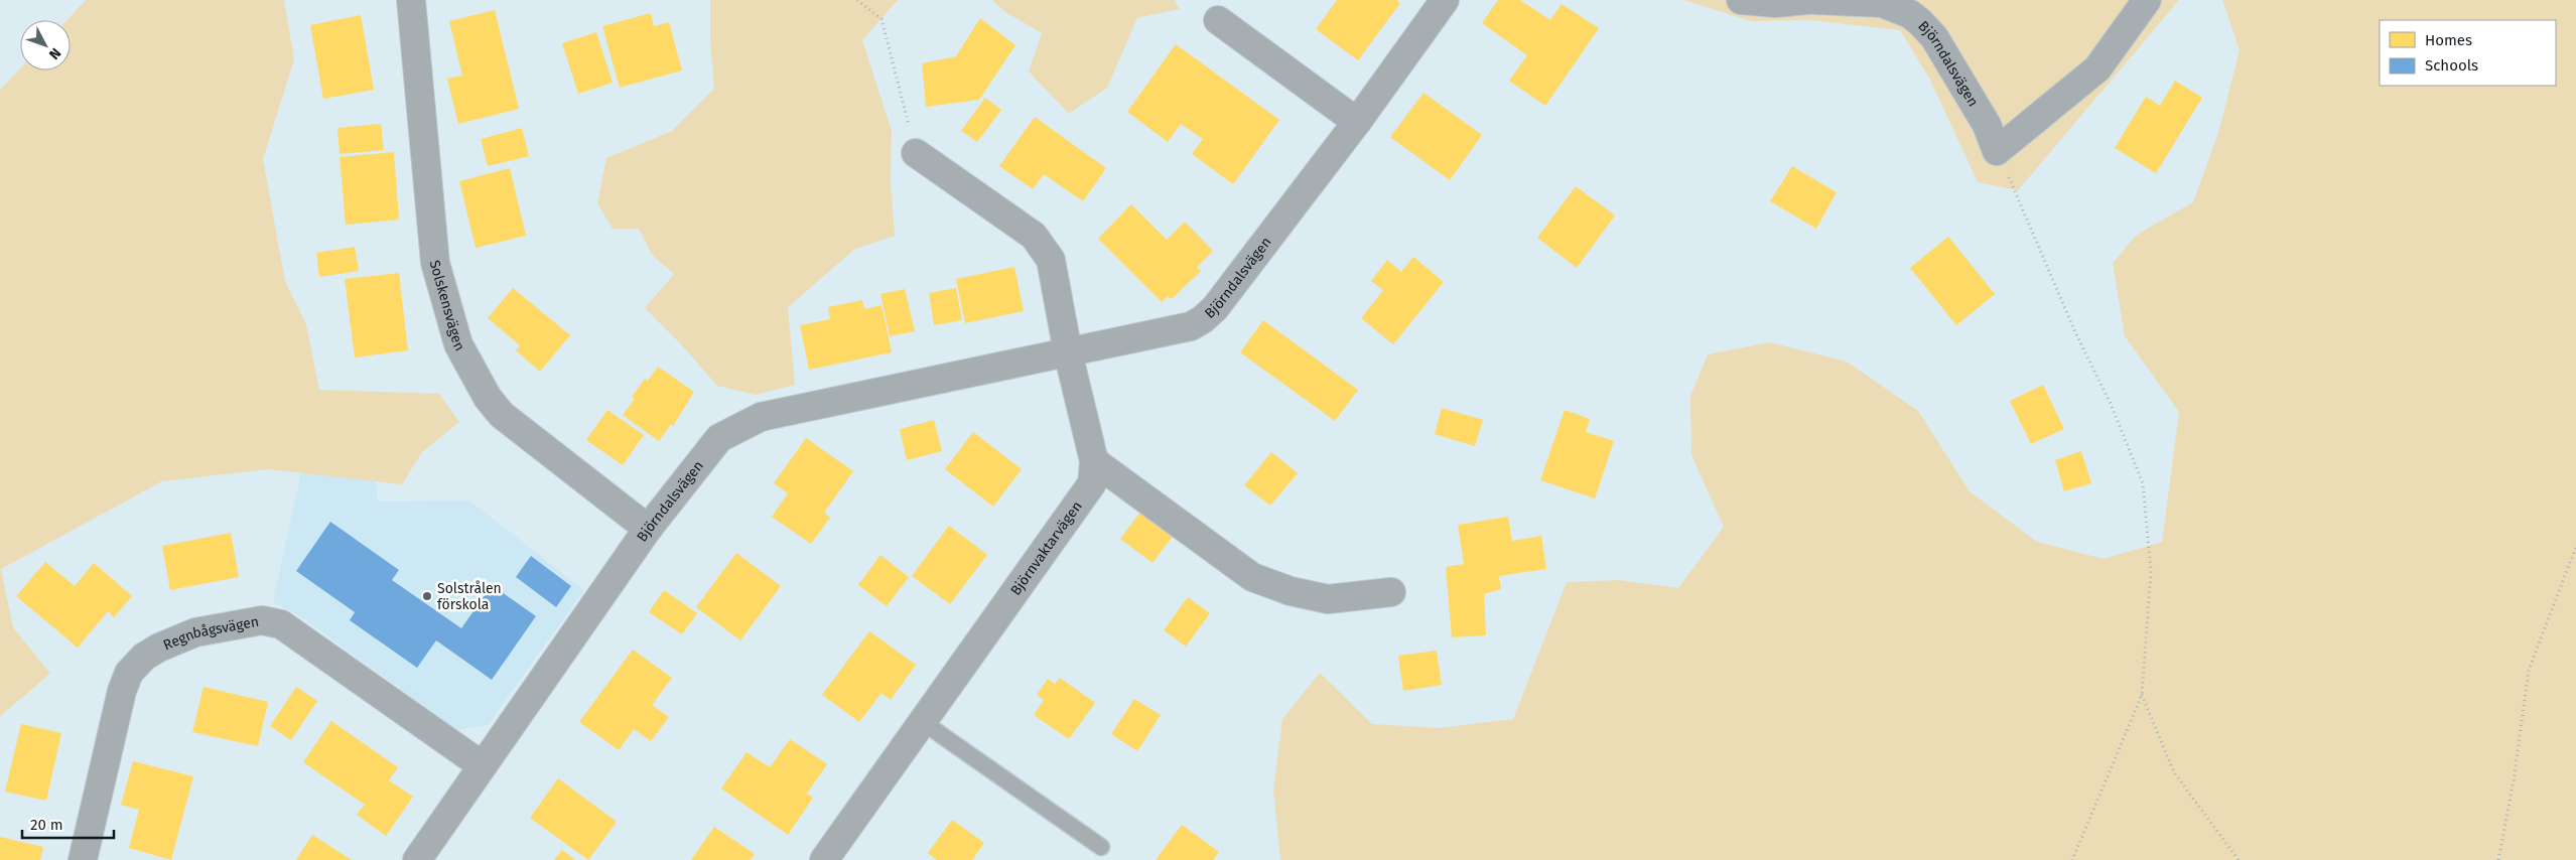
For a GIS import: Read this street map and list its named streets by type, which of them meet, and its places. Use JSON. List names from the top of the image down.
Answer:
{
  "streets": {
    "street": [
      "Björndalsvägen",
      "Solskensvägen",
      "Björnvaktarvägen",
      "Regnbågsvägen"
    ]
  },
  "crossings": [
    ["Björndalsvägen", "Solskensvägen"],
    ["Björndalsvägen", "Björnvaktarvägen"],
    ["Björndalsvägen", "Regnbågsvägen"]
  ],
  "places": ["Solstrålen förskola"],
  "legend": ["Homes", "Schools"],
  "scale_bar": "20 m",
  "north": "bottom right"
}
